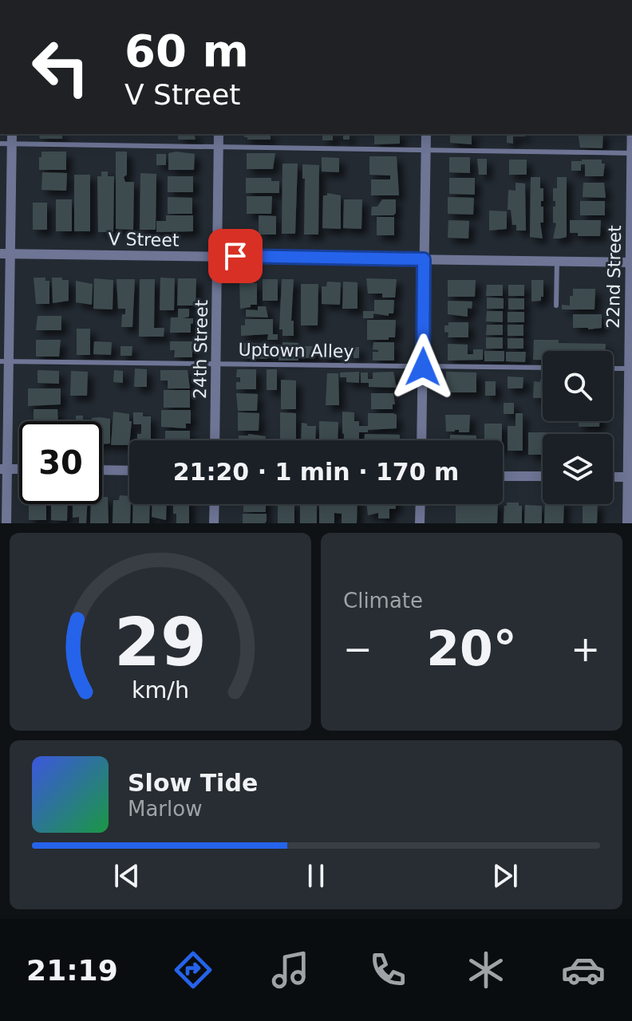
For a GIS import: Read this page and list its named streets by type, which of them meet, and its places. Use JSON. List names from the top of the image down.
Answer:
{
  "streets": {
    "street": ["V Street", "22nd Street", "24th Street"],
    "lane": ["Uptown Alley"]
  },
  "crossings": [
    ["V Street", "22nd Street"],
    ["V Street", "24th Street"],
    ["24th Street", "Uptown Alley"]
  ],
  "page": {
    "turn": ["60 m", "V Street"],
    "limit": "30",
    "trip": "21:20 · 1 min · 170 m",
    "tile": "Climate",
    "heat": ["−", "20°", "+"],
    "song": ["Slow Tide", "Marlow"],
    "tabs": "21:19",
    "gauge": ["29", "km/h"]
  }
}
